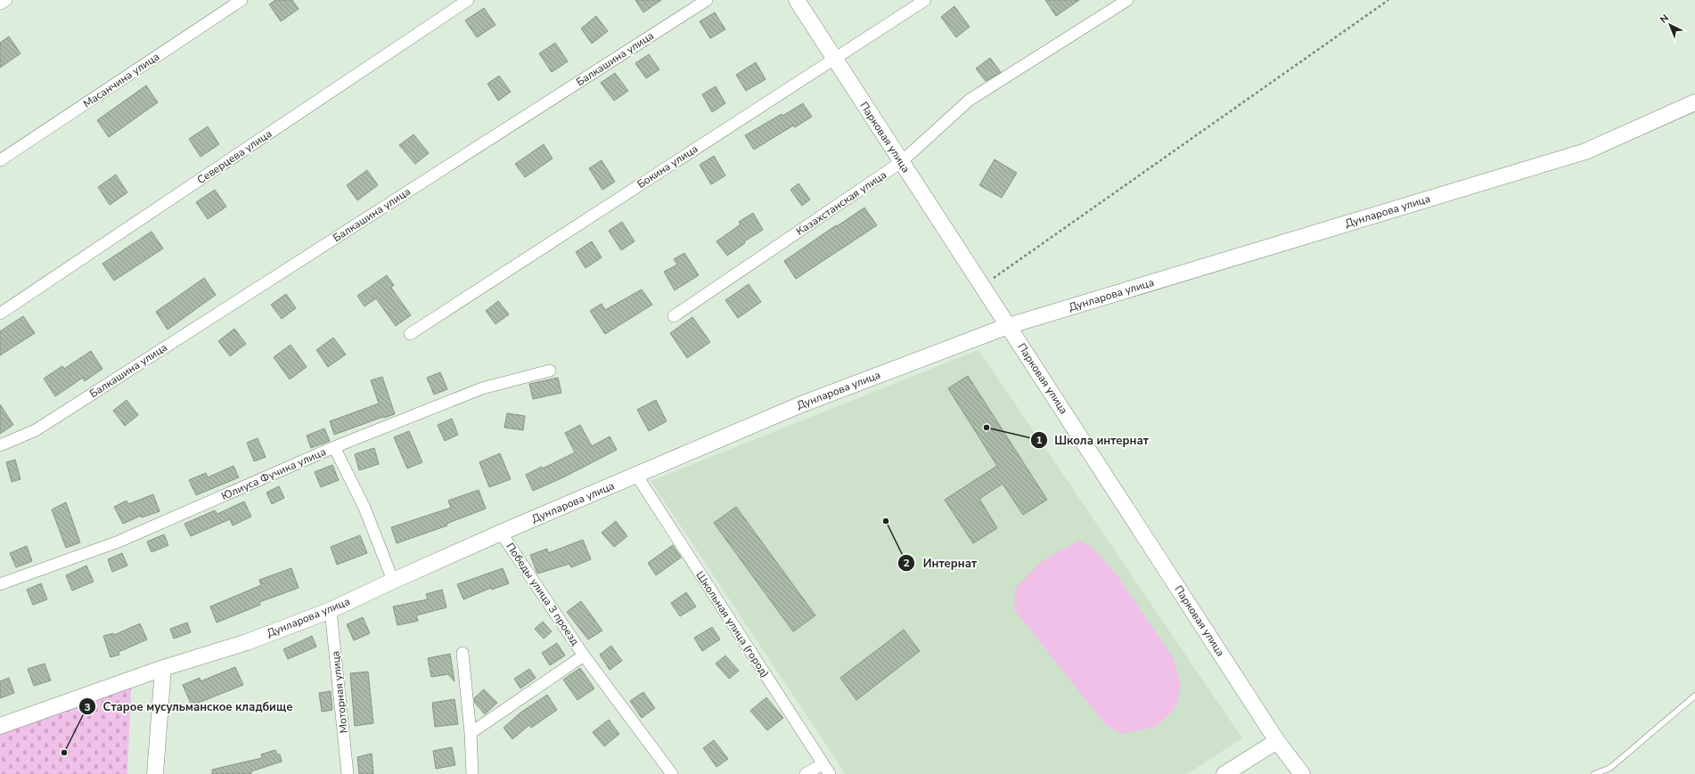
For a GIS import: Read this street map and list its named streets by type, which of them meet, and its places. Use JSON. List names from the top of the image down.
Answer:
{
  "streets": {
    "street": [
      "Балкашина улица",
      "Масанчина улица",
      "Парковая улица",
      "Северцева улица",
      "Бокина улица",
      "Казахстанская улица",
      "Дунларова улица",
      "Юлиуса Фучика улица",
      "Победы улица 3 проезд",
      "Школьная улица (город)",
      "Моторная улица"
    ]
  },
  "crossings": [
    ["Парковая улица", "Бокина улица"],
    ["Парковая улица", "Казахстанская улица"],
    ["Парковая улица", "Дунларова улица"],
    ["Дунларова улица", "Победы улица 3 проезд"],
    ["Дунларова улица", "Школьная улица (город)"],
    ["Дунларова улица", "Моторная улица"]
  ],
  "places": ["Школа интернат", "Интернат", "Старое мусульманское кладбище"],
  "north": "top left"
}
